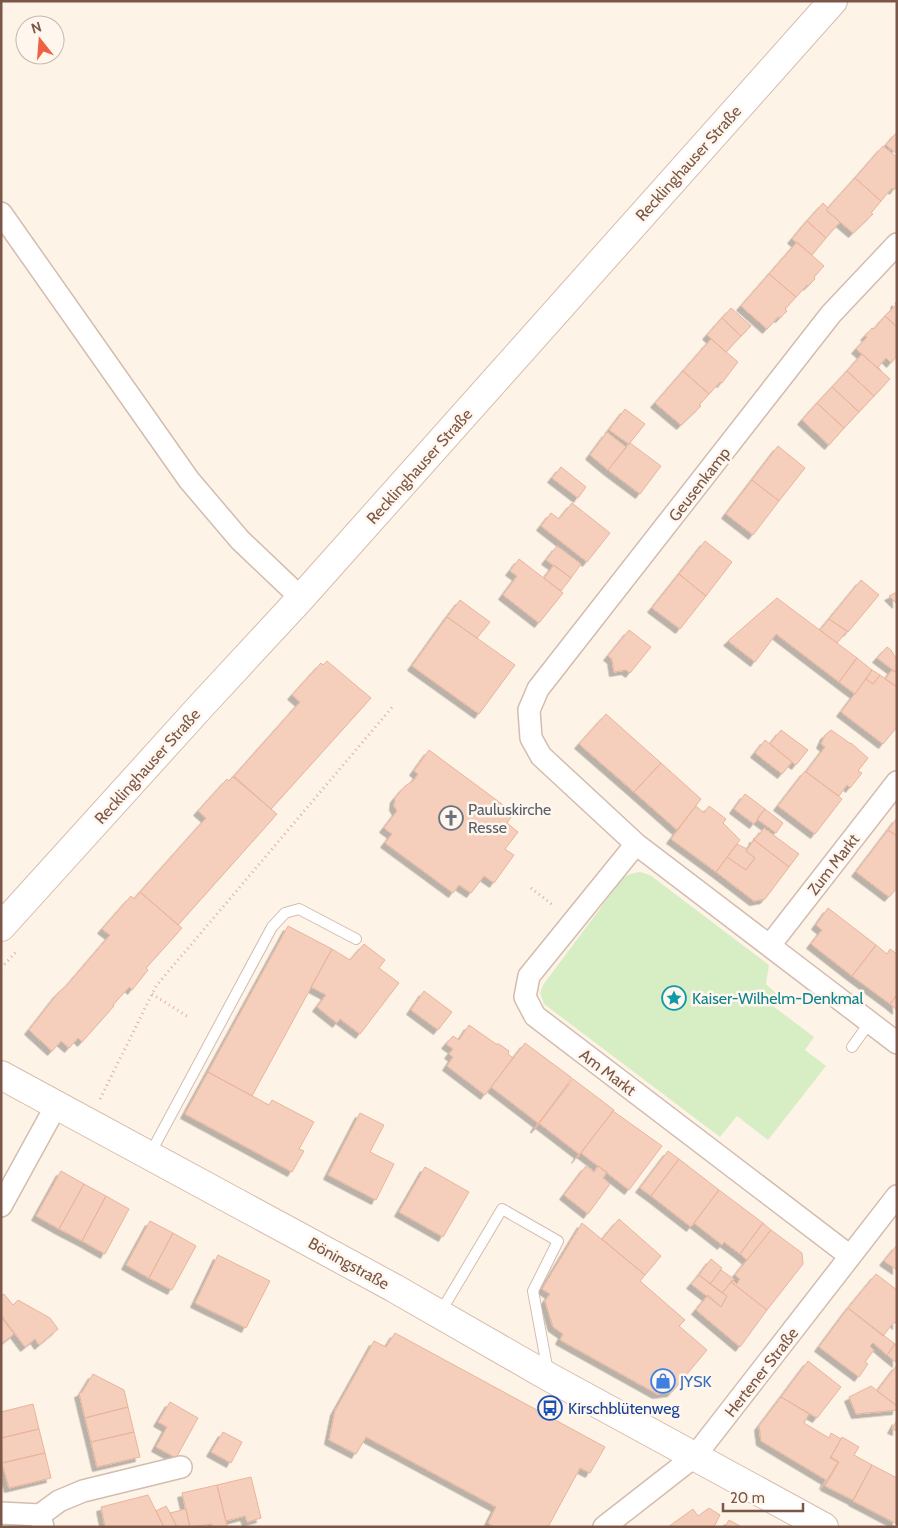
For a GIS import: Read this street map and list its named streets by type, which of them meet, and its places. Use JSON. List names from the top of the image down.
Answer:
{
  "streets": {
    "main road": ["Recklinghauser Straße", "Böningstraße"],
    "street": [
      "Geusenkamp",
      "Zum Markt",
      "Am Markt",
      "Hertener Straße"
    ]
  },
  "crossings": [
    ["Geusenkamp", "Am Markt"],
    ["Am Markt", "Hertener Straße"],
    ["Böningstraße", "Hertener Straße"]
  ],
  "places": {
    "church": ["Pauluskirche Resse"],
    "place": ["Kaiser-Wilhelm-Denkmal"],
    "shop": ["JYSK"],
    "bus stop": ["Kirschblütenweg"]
  },
  "scale_bar": "20 m",
  "north": "top"
}
